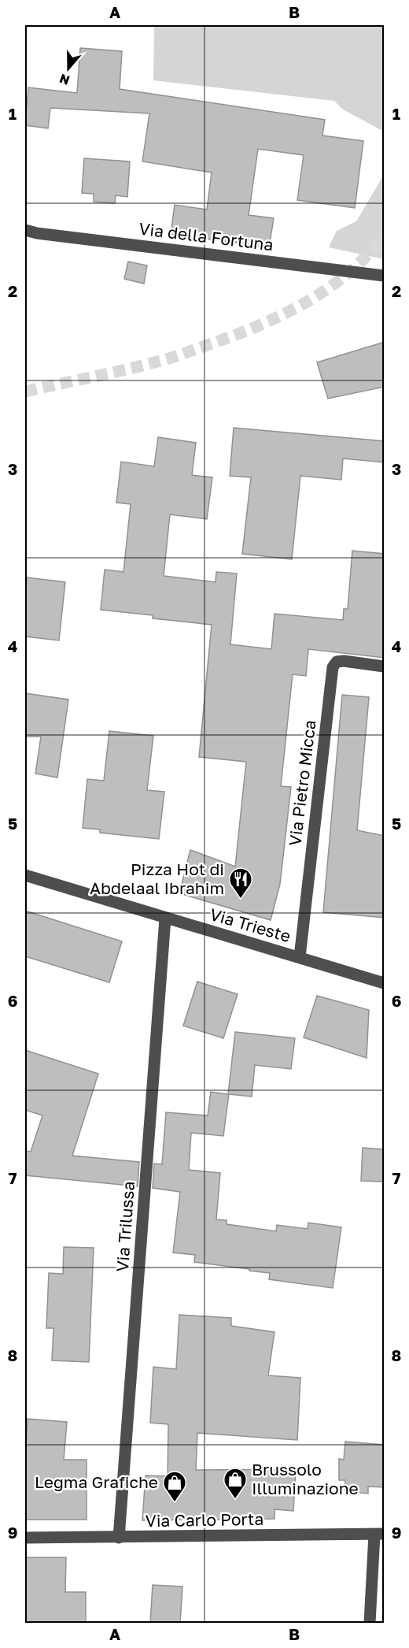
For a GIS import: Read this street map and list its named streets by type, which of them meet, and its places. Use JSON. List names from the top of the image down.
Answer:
{
  "streets": {
    "street": [
      "Via della Fortuna",
      "Via Pietro Micca",
      "Via Trieste",
      "Via Trilussa",
      "Via Carlo Porta"
    ]
  },
  "crossings": [
    ["Via Pietro Micca", "Via Trieste"],
    ["Via Trieste", "Via Trilussa"],
    ["Via Trilussa", "Via Carlo Porta"]
  ],
  "places": {
    "restaurant": ["Pizza Hot di Abdelaal Ibrahim"],
    "shop": ["Brussolo Illuminazione", "Legma Grafiche"]
  },
  "north": "bottom",
  "grid": {
    "columns": ["A", "B"],
    "rows": [
      "1",
      "2",
      "3",
      "4",
      "5",
      "6",
      "7",
      "8",
      "9"
    ]
  }
}
